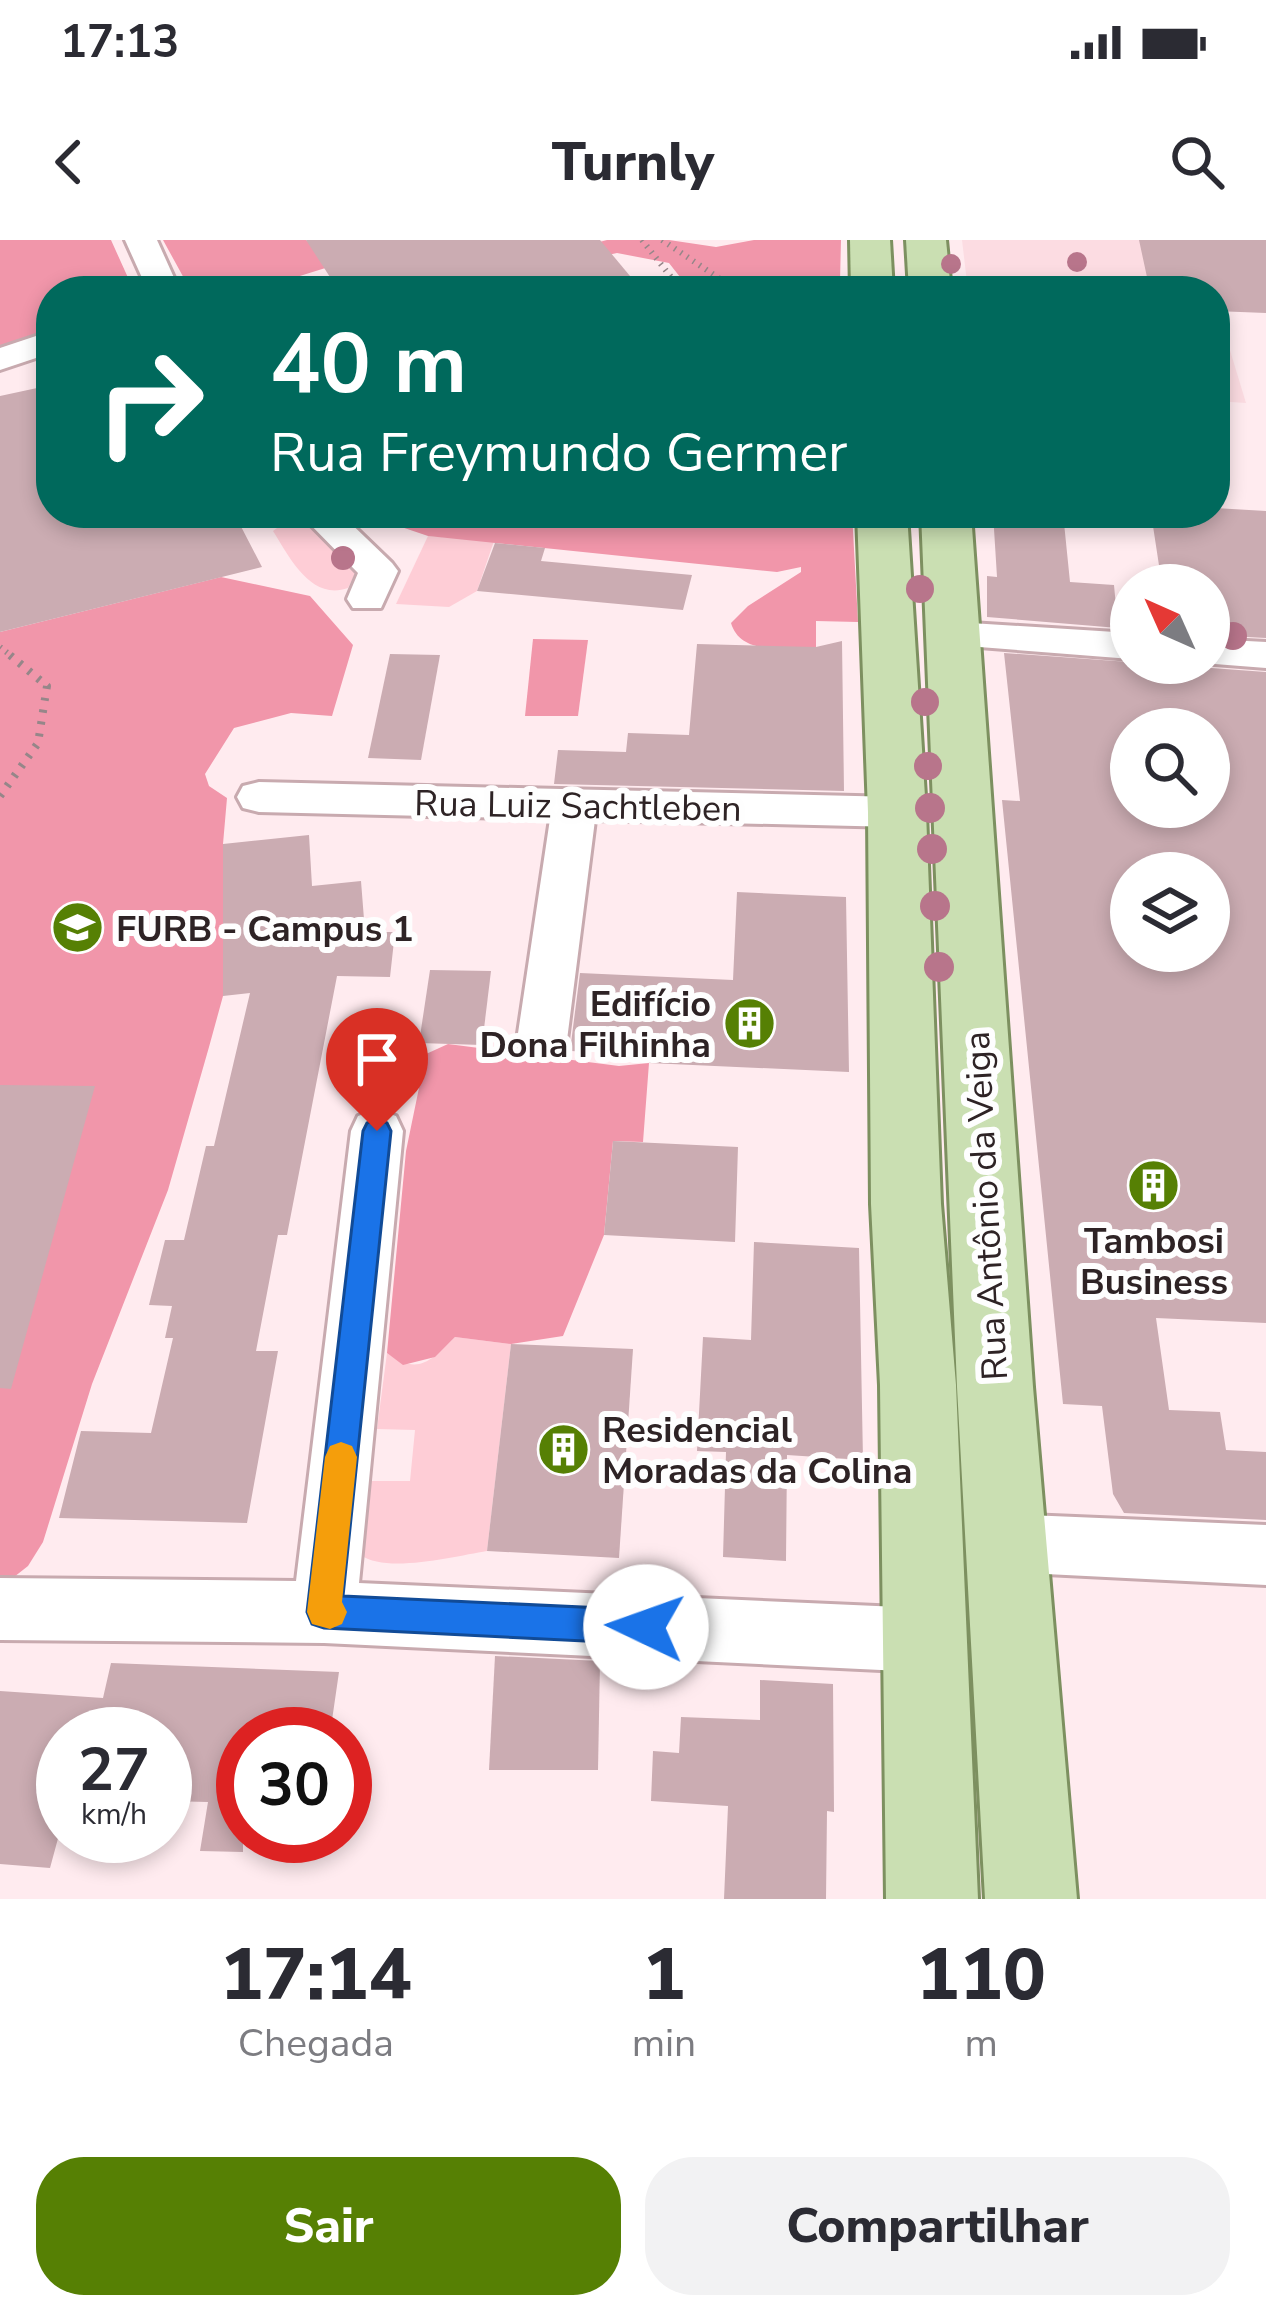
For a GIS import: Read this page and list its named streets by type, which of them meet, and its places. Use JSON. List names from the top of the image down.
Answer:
{
  "streets": {
    "main road": ["Rua Antônio da Veiga"],
    "street": ["Rua Luiz Sachtleben"]
  },
  "crossings": [
    ["Rua Luiz Sachtleben", "Rua Antônio da Veiga"]
  ],
  "places": {
    "school or university": ["FURB - Campus 1"],
    "building": ["Edifício Dona Filhinha", "Tambosi Business", "Residencial Moradas da Colina"]
  },
  "north": "top left",
  "page": {
    "status": "17:13",
    "header": "Turnly",
    "turn": ["40 m", "Rua Freymundo Germer"],
    "speed": "27 km/h",
    "limit": "30",
    "eta": [
      "17:14",
      "Chegada",
      "1",
      "min",
      "110",
      "m"
    ],
    "buttons": ["Sair", "Compartilhar"]
  }
}
